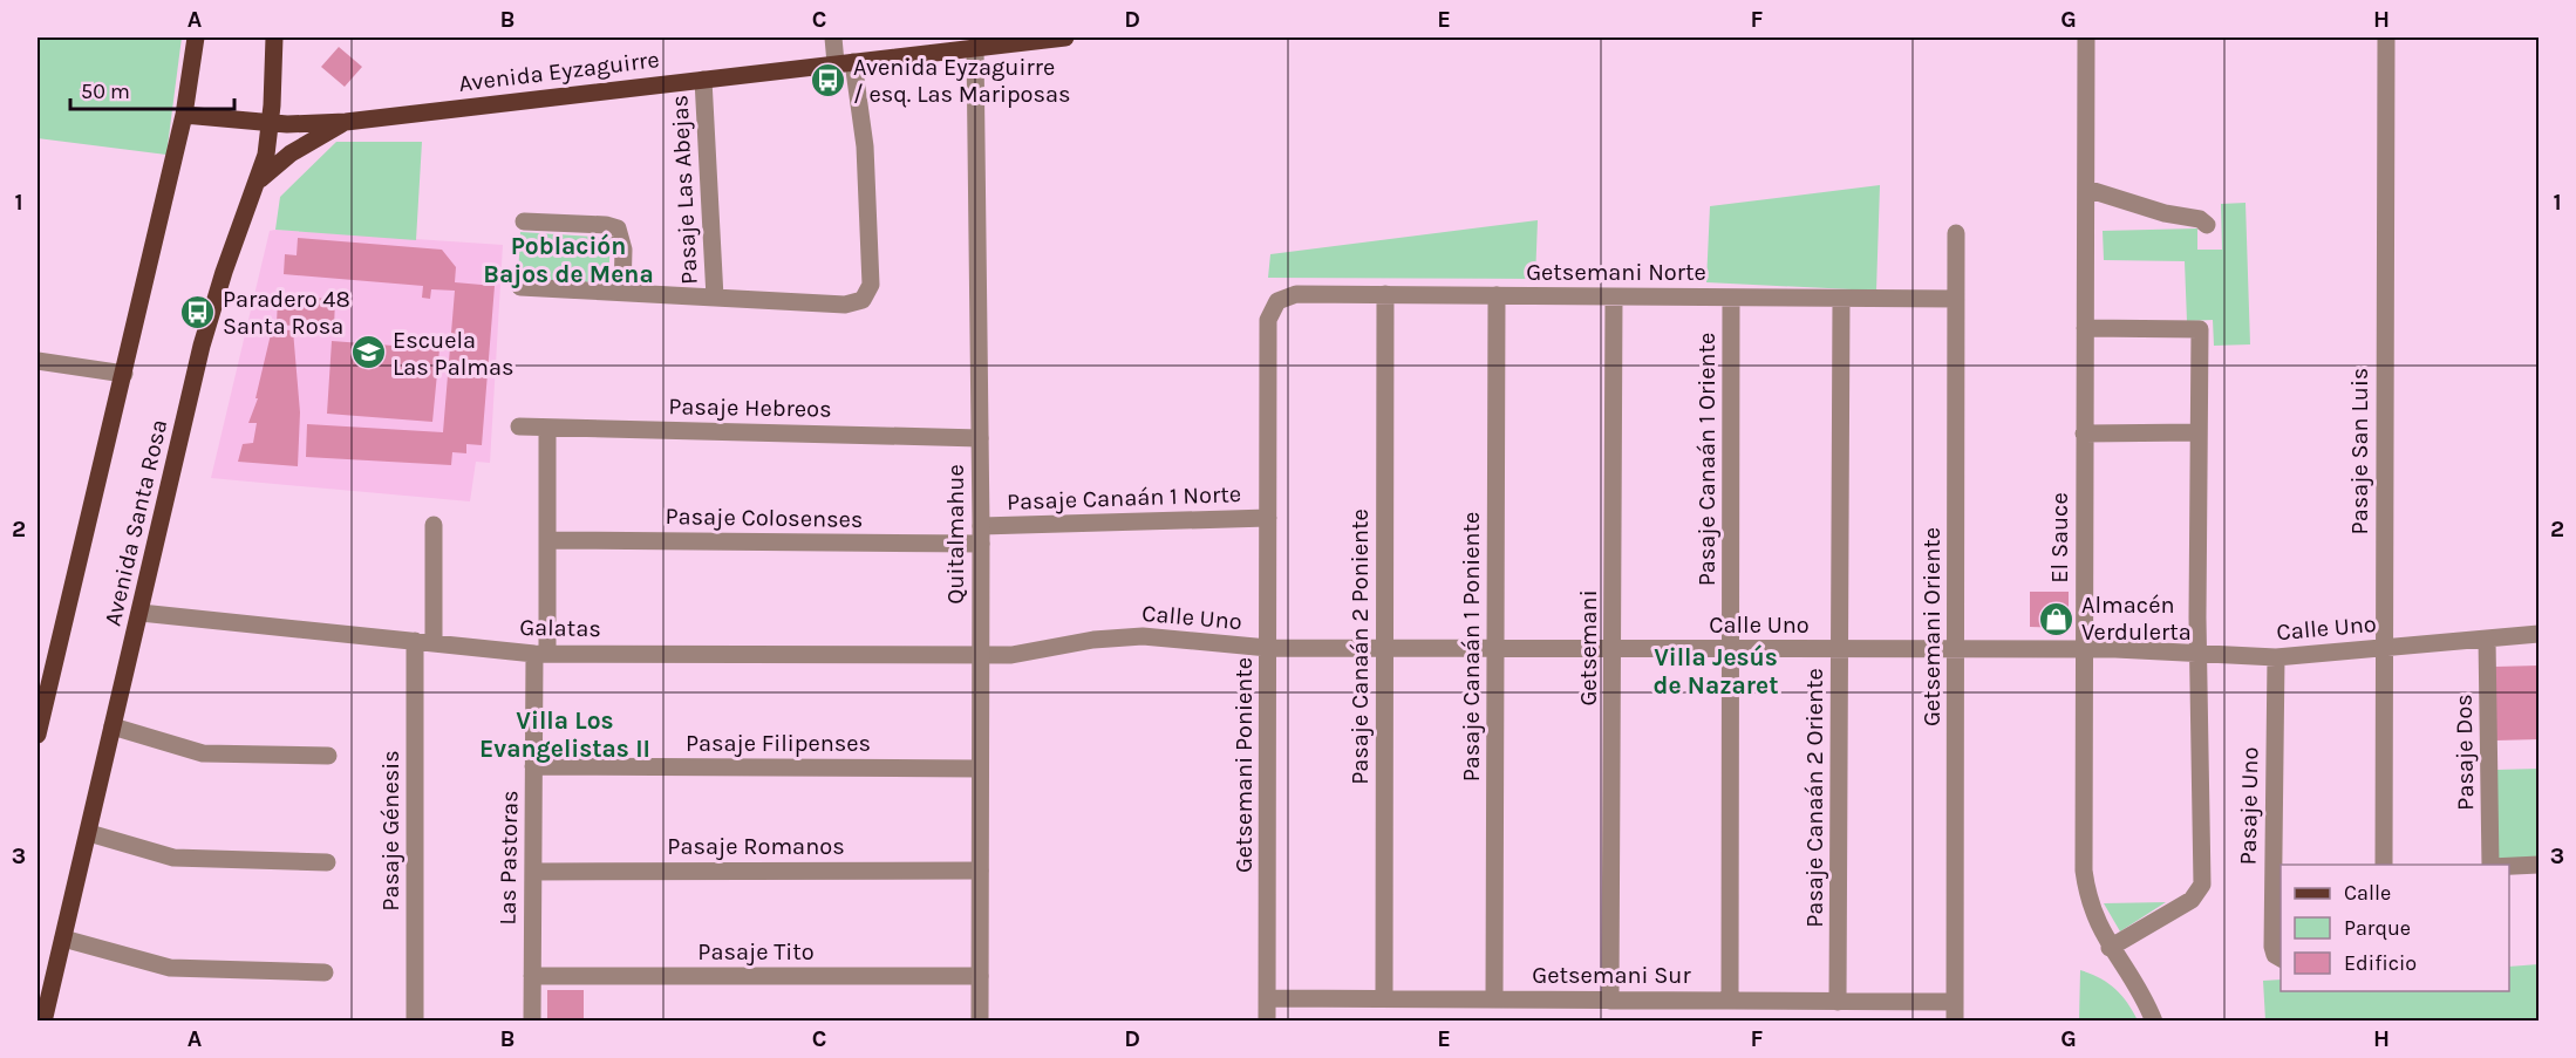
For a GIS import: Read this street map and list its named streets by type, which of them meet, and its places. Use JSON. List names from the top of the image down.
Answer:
{
  "streets": {
    "main road": ["Avenida Eyzaguirre", "Avenida Santa Rosa"],
    "street": [
      "Pasaje Las Abejas",
      "Getsemani Norte",
      "Pasaje Hebreos",
      "Pasaje San Luis",
      "Pasaje Canaán 1 Oriente",
      "Pasaje Canaán 1 Norte",
      "Pasaje Colosenses",
      "Quitalmahue",
      "El Sauce",
      "Calle Uno",
      "Getsemani Oriente",
      "Galatas",
      "Pasaje Canaán 2 Poniente",
      "Pasaje Canaán 1 Poniente",
      "Getsemani",
      "Pasaje Filipenses",
      "Pasaje Dos",
      "Getsemani Poniente",
      "Pasaje Canaán 2 Oriente",
      "Pasaje Uno",
      "Pasaje Génesis",
      "Pasaje Romanos",
      "Las Pastoras",
      "Pasaje Tito",
      "Getsemani Sur"
    ]
  },
  "crossings": [
    ["Avenida Eyzaguirre", "Pasaje Las Abejas"],
    ["Avenida Eyzaguirre", "Avenida Santa Rosa"],
    ["Avenida Eyzaguirre", "Quitalmahue"],
    ["Getsemani Norte", "Pasaje Canaán 1 Oriente"],
    ["Getsemani Norte", "Getsemani Oriente"],
    ["Getsemani Norte", "Pasaje Canaán 2 Poniente"],
    ["Getsemani Norte", "Pasaje Canaán 1 Poniente"],
    ["Getsemani Norte", "Getsemani"],
    ["Getsemani Norte", "Getsemani Poniente"],
    ["Getsemani Norte", "Pasaje Canaán 2 Oriente"],
    ["Pasaje Hebreos", "Quitalmahue"],
    ["Pasaje Hebreos", "Las Pastoras"],
    ["Pasaje San Luis", "Calle Uno"],
    ["Pasaje Canaán 1 Oriente", "Calle Uno"],
    ["Pasaje Canaán 1 Oriente", "Getsemani Sur"],
    ["Pasaje Canaán 1 Norte", "Pasaje Colosenses"],
    ["Pasaje Canaán 1 Norte", "Quitalmahue"],
    ["Pasaje Canaán 1 Norte", "Getsemani Poniente"],
    ["Pasaje Colosenses", "Quitalmahue"],
    ["Pasaje Colosenses", "Las Pastoras"],
    ["Avenida Santa Rosa", "Galatas"],
    ["Quitalmahue", "Calle Uno"],
    ["Quitalmahue", "Galatas"],
    ["Quitalmahue", "Pasaje Filipenses"],
    ["Quitalmahue", "Pasaje Romanos"],
    ["Quitalmahue", "Pasaje Tito"],
    ["El Sauce", "Calle Uno"],
    ["Calle Uno", "Getsemani Oriente"],
    ["Calle Uno", "Galatas"],
    ["Calle Uno", "Pasaje Canaán 2 Poniente"],
    ["Calle Uno", "Pasaje Canaán 1 Poniente"],
    ["Calle Uno", "Getsemani"],
    ["Calle Uno", "Pasaje Dos"],
    ["Calle Uno", "Getsemani Poniente"],
    ["Calle Uno", "Pasaje Canaán 2 Oriente"],
    ["Calle Uno", "Pasaje Uno"],
    ["Getsemani Oriente", "Getsemani Sur"],
    ["Galatas", "Pasaje Génesis"],
    ["Galatas", "Las Pastoras"],
    ["Pasaje Canaán 2 Poniente", "Getsemani Sur"],
    ["Pasaje Canaán 1 Poniente", "Getsemani Sur"],
    ["Getsemani", "Getsemani Sur"],
    ["Pasaje Filipenses", "Las Pastoras"],
    ["Getsemani Poniente", "Getsemani Sur"],
    ["Pasaje Canaán 2 Oriente", "Getsemani Sur"],
    ["Pasaje Romanos", "Las Pastoras"],
    ["Las Pastoras", "Pasaje Tito"]
  ],
  "districts": ["Población Bajos de Mena", "Villa Jesús de Nazaret", "Villa Los Evangelistas II"],
  "places": {
    "bus stop": ["Avenida Eyzaguirre / esq. Las Mariposas", "Paradero 48 Santa Rosa"],
    "school or university": ["Escuela Las Palmas"],
    "shop": ["Almacén Verdulerta"]
  },
  "legend": ["Calle", "Parque", "Edificio"],
  "scale_bar": "50 m",
  "grid": {
    "columns": [
      "A",
      "B",
      "C",
      "D",
      "E",
      "F",
      "G",
      "H"
    ],
    "rows": ["1", "2", "3"]
  }
}
